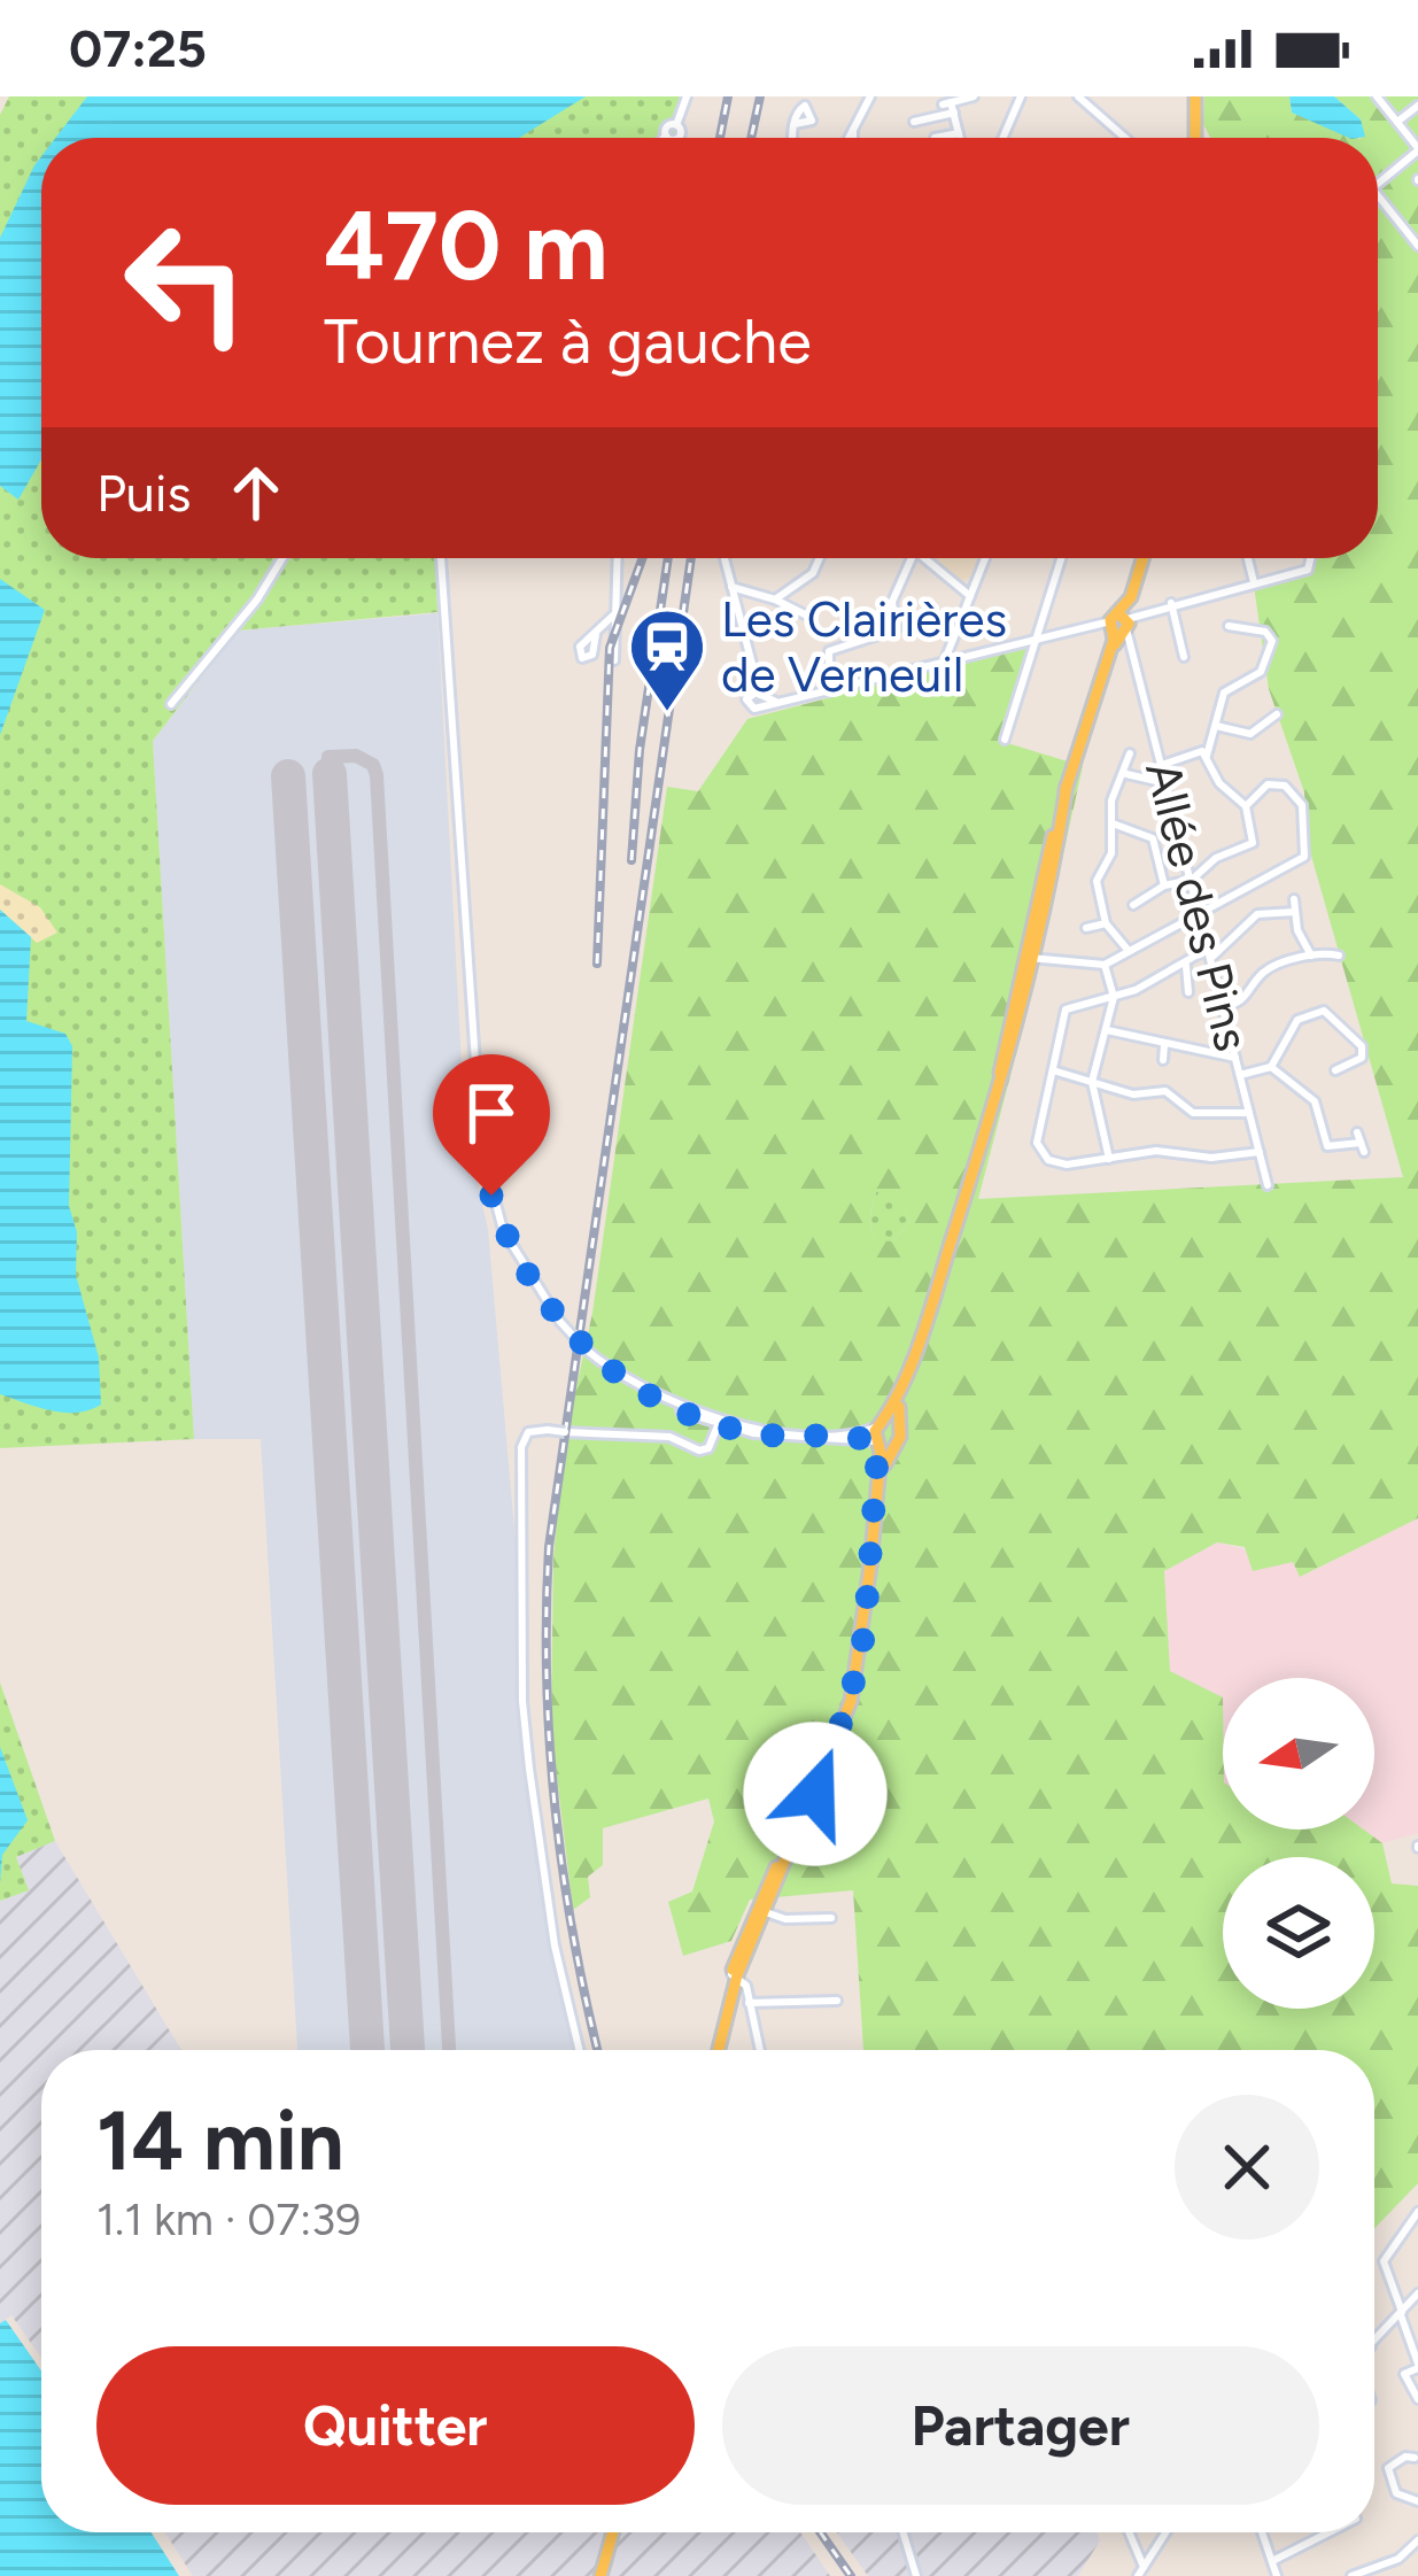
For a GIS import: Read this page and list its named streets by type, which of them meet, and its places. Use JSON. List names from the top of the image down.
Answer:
{
  "streets": {
    "street": ["Allée des Pins"]
  },
  "places": {
    "station": ["Les Clairières de Verneuil"]
  },
  "north": "left",
  "page": {
    "status": "07:25",
    "turn": ["470 m", "Tournez à gauche"],
    "then": "Puis",
    "heading": ["14 min", "1.1 km · 07:39"],
    "buttons": ["Quitter", "Partager"]
  }
}
